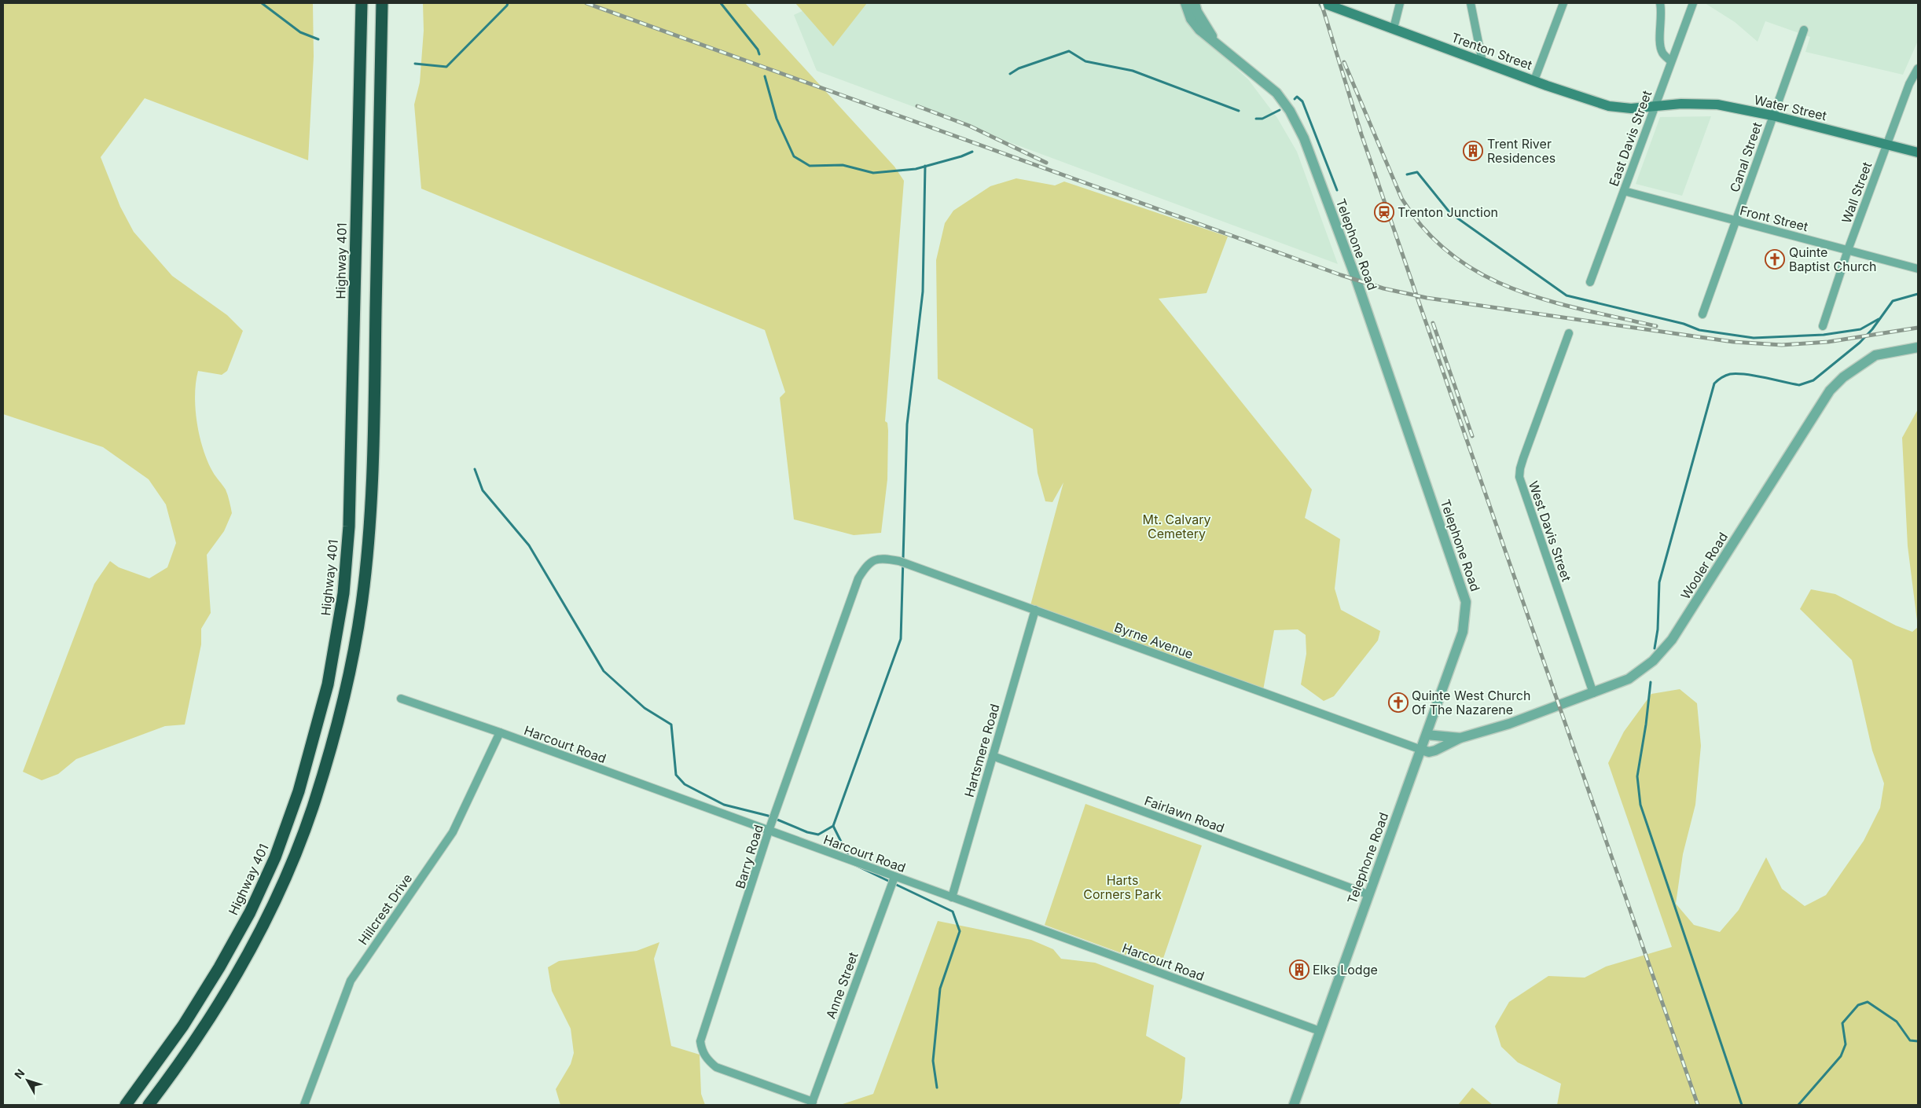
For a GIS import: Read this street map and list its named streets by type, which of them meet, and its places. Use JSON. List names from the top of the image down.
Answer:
{
  "streets": {
    "highway": ["Highway 401"],
    "main road": ["Trenton Street", "Water Street"],
    "street": [
      "East Davis Street",
      "Canal Street",
      "Wall Street",
      "Front Street",
      "Telephone Road",
      "West Davis Street",
      "Wooler Road",
      "Byrne Avenue",
      "Harcourt Road",
      "Hartsmere Road",
      "Fairlawn Road",
      "Barry Road",
      "Hillcrest Drive",
      "Anne Street"
    ]
  },
  "crossings": [
    ["Trenton Street", "Water Street"],
    ["Trenton Street", "East Davis Street"],
    ["Water Street", "East Davis Street"],
    ["Water Street", "Canal Street"],
    ["Water Street", "Wall Street"],
    ["East Davis Street", "Front Street"],
    ["Canal Street", "Front Street"],
    ["Wall Street", "Front Street"],
    ["Telephone Road", "Wooler Road"],
    ["Telephone Road", "Byrne Avenue"],
    ["Telephone Road", "Harcourt Road"],
    ["Telephone Road", "Fairlawn Road"],
    ["West Davis Street", "Wooler Road"],
    ["Wooler Road", "Byrne Avenue"],
    ["Byrne Avenue", "Hartsmere Road"],
    ["Byrne Avenue", "Barry Road"],
    ["Harcourt Road", "Hartsmere Road"],
    ["Harcourt Road", "Barry Road"],
    ["Harcourt Road", "Hillcrest Drive"],
    ["Harcourt Road", "Anne Street"],
    ["Hartsmere Road", "Fairlawn Road"],
    ["Barry Road", "Anne Street"]
  ],
  "parks": ["Mt. Calvary Cemetery", "Harts Corners Park"],
  "places": {
    "building": ["Trent River Residences", "Elks Lodge"],
    "station": ["Trenton Junction"],
    "church": ["Quinte Baptist Church", "Quinte West Church Of The Nazarene"]
  },
  "north": "top left"
}
